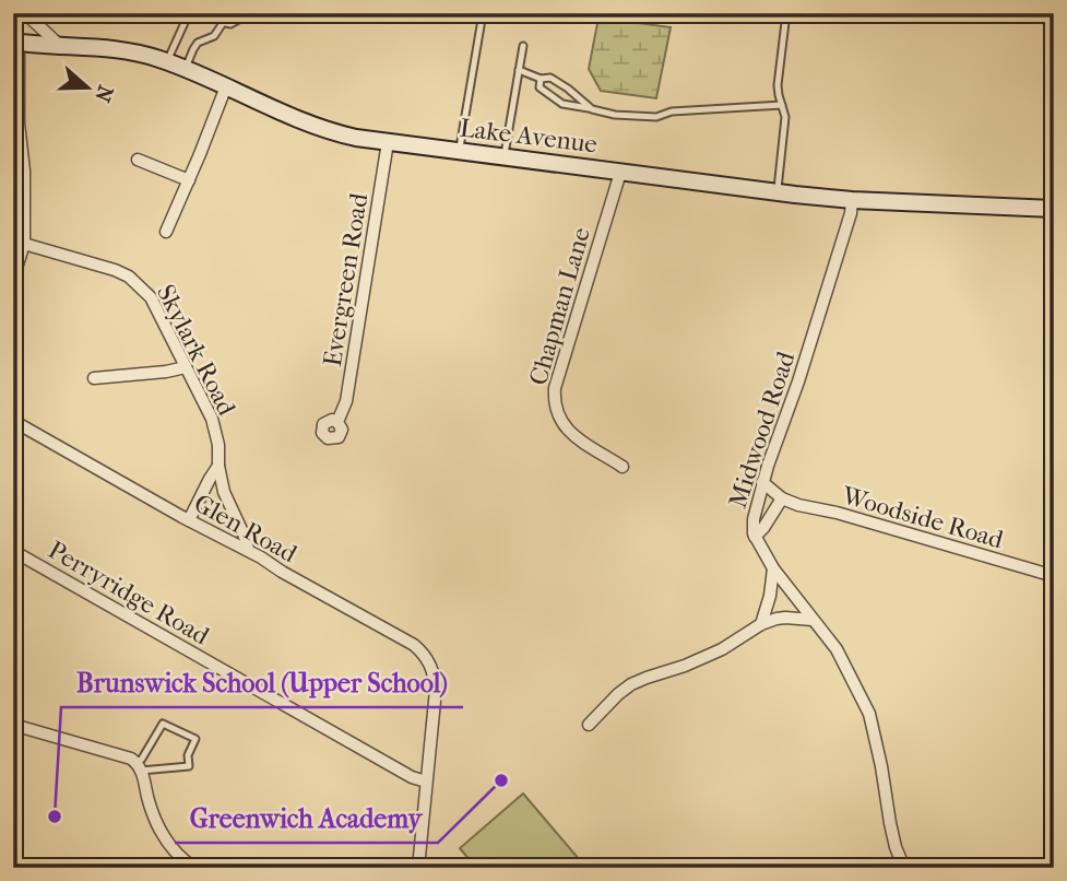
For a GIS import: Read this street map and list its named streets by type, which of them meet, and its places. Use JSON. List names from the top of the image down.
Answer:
{
  "streets": {
    "main road": ["Lake Avenue"],
    "street": [
      "Evergreen Road",
      "Chapman Lane",
      "Skylark Road",
      "Midwood Road",
      "Woodside Road",
      "Glen Road",
      "Perryridge Road"
    ]
  },
  "crossings": [
    ["Lake Avenue", "Evergreen Road"],
    ["Lake Avenue", "Chapman Lane"],
    ["Lake Avenue", "Midwood Road"],
    ["Skylark Road", "Glen Road"],
    ["Midwood Road", "Woodside Road"],
    ["Glen Road", "Perryridge Road"]
  ],
  "places": ["Greenwich Academy", "Brunswick School (Upper School)"],
  "north": "right"
}
